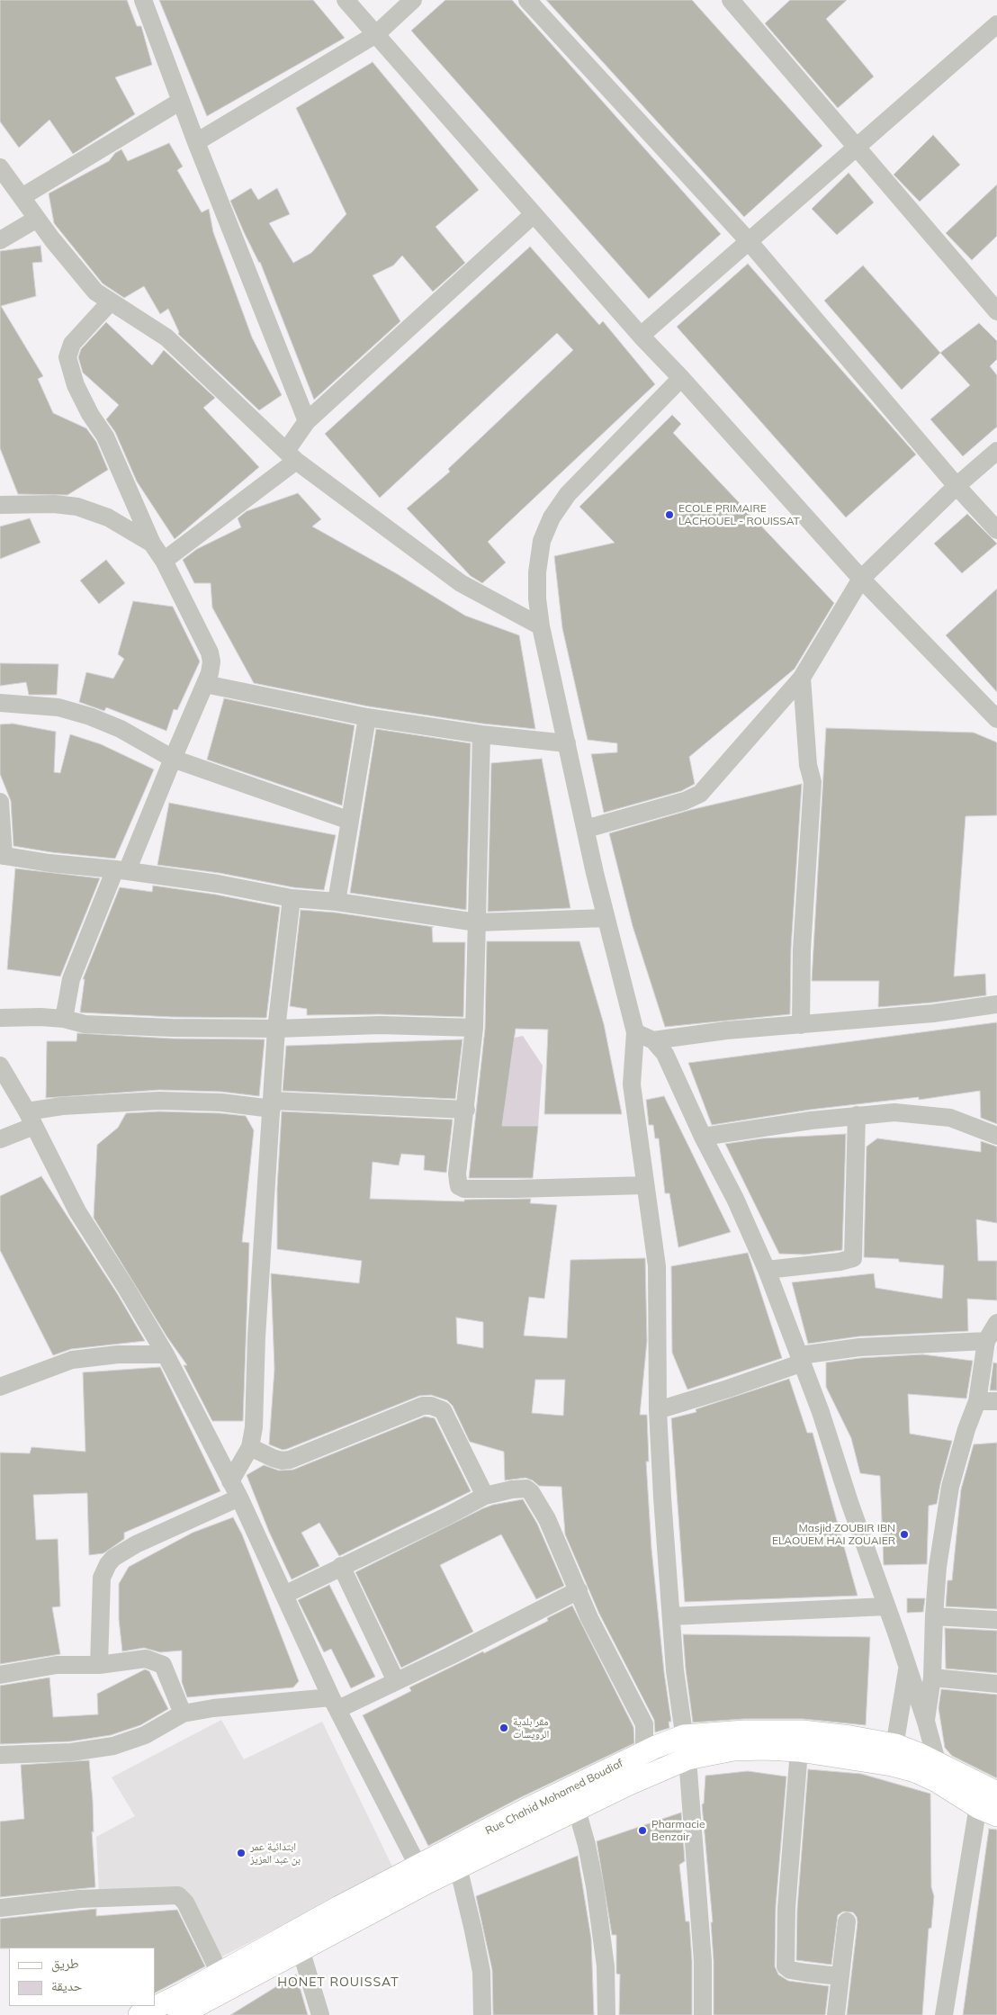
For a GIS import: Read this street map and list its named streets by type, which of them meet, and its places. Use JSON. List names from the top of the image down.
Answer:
{
  "streets": {
    "main road": ["Rue Chahid Mohamed Boudiaf"]
  },
  "districts": ["HONET ROUISSAT"],
  "places": [
    "ECOLE PRIMAIRE LACHOUEL - ROUISSAT",
    "Masjid ZOUBIR IBN ELAOUEM HAI ZOUAIER",
    "مقر بلدية الرويسات",
    "Pharmacie Benzair",
    "ابتدائية عمر بن عبد العزيز"
  ],
  "legend": ["طريق", "حديقة"]
}
